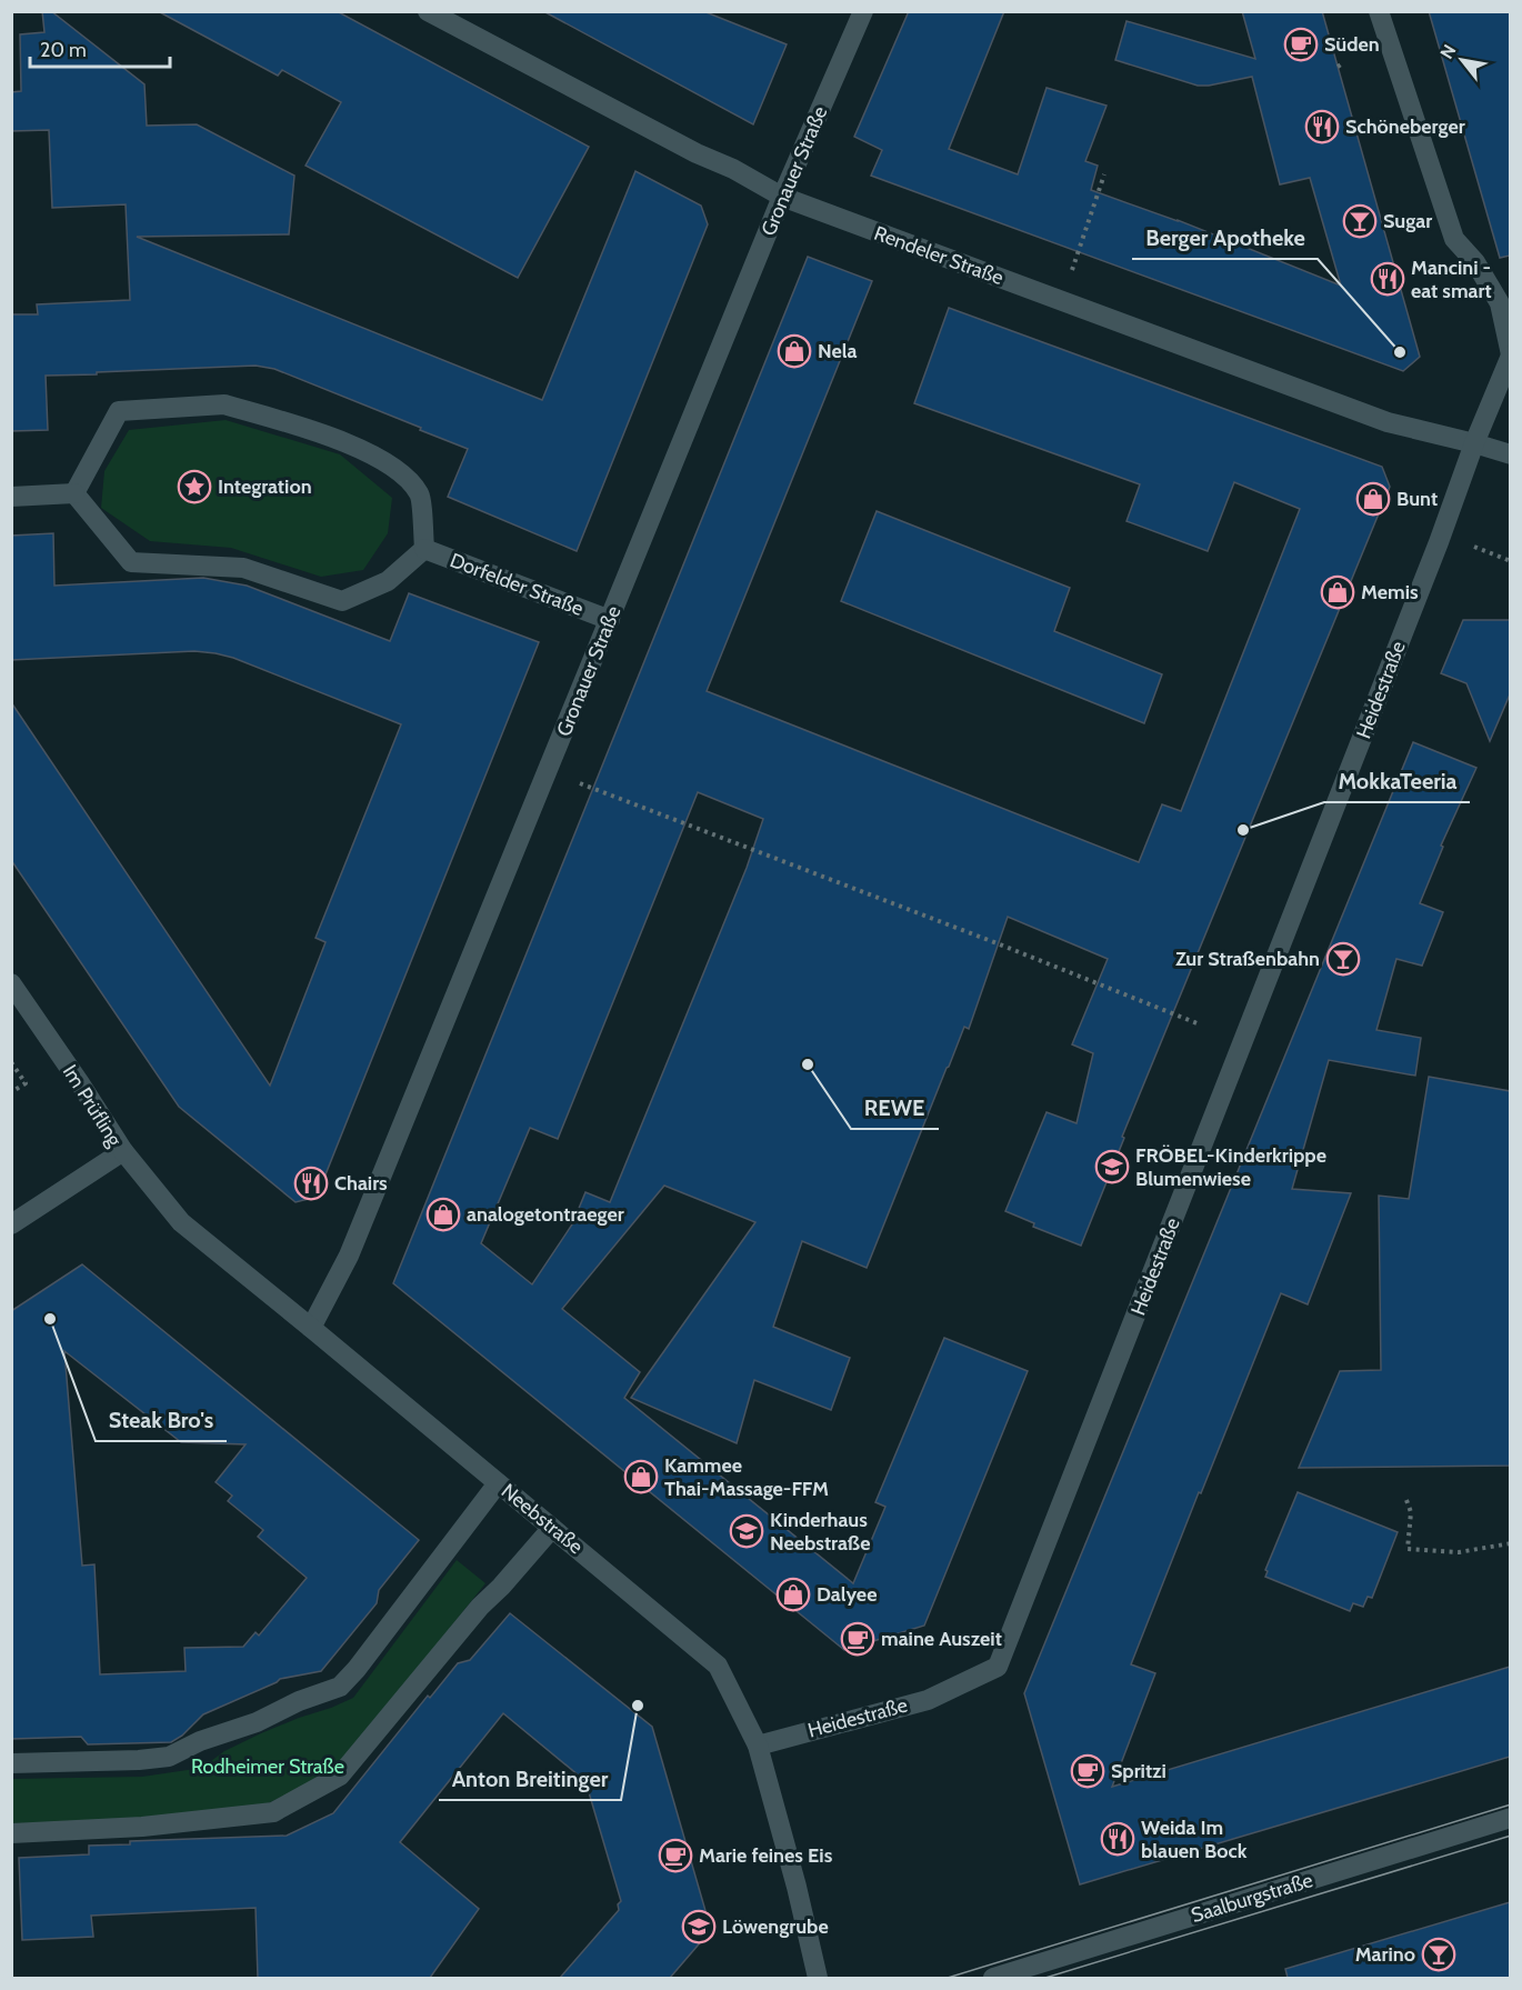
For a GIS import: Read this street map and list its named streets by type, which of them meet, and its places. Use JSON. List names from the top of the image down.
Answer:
{
  "streets": {
    "street": [
      "Gronauer Straße",
      "Rendeler Straße",
      "Dorfelder Straße",
      "Heidestraße",
      "Im Prüfling",
      "Neebstraße",
      "Saalburgstraße"
    ]
  },
  "crossings": [
    ["Gronauer Straße", "Rendeler Straße"],
    ["Gronauer Straße", "Dorfelder Straße"],
    ["Gronauer Straße", "Neebstraße"],
    ["Rendeler Straße", "Heidestraße"],
    ["Heidestraße", "Neebstraße"],
    ["Im Prüfling", "Neebstraße"]
  ],
  "parks": ["Rodheimer Straße"],
  "places": {
    "cafe": [
      "Süden",
      "maine Auszeit",
      "Spritzi",
      "Marie feines Eis"
    ],
    "restaurant": [
      "Schöneberger",
      "Mancini - eat smart",
      "Chairs",
      "Weida Im blauen Bock"
    ],
    "bar": ["Sugar", "Zur Straßenbahn", "Marino"],
    "shop": [
      "Nela",
      "Bunt",
      "Memis",
      "analogetontraeger",
      "Kammee Thai-Massage-FFM",
      "Dalyee"
    ],
    "other": [
      "Berger Apotheke",
      "MokkaTeeria",
      "REWE",
      "Steak Bro's",
      "Anton Breitinger"
    ],
    "place": ["Integration"],
    "school or university": ["FRÖBEL-Kinderkrippe Blumenwiese", "Kinderhaus Neebstraße", "Löwengrube"]
  },
  "scale_bar": "20 m",
  "north": "top left"
}
